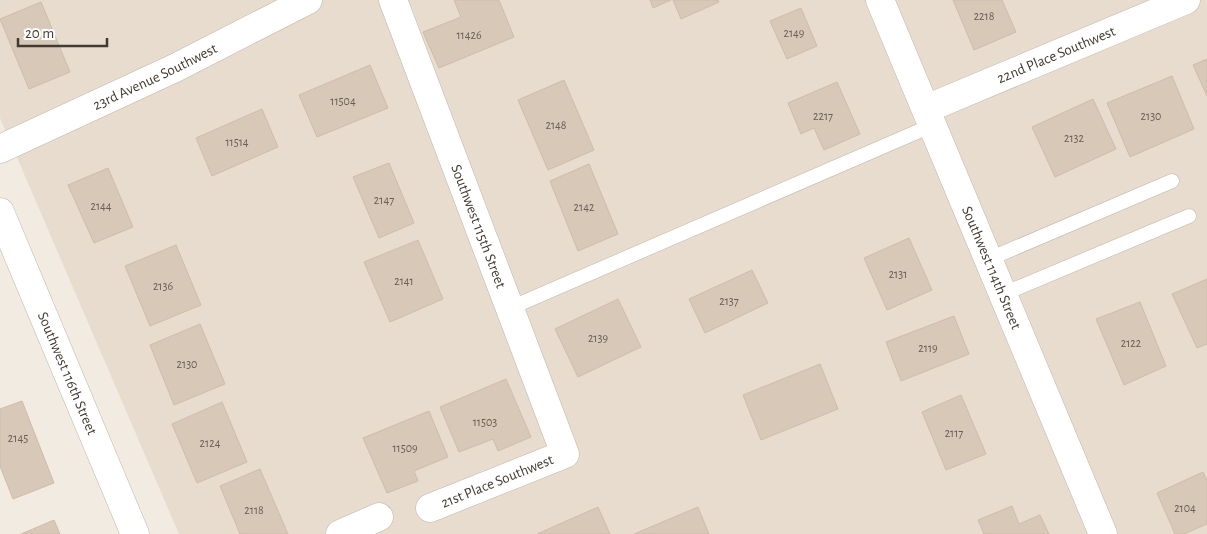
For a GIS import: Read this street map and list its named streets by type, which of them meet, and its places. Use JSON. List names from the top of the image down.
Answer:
{
  "streets": {
    "street": [
      "22nd Place Southwest",
      "23rd Avenue Southwest",
      "Southwest 115th Street",
      "Southwest 114th Street",
      "Southwest 116th Street",
      "21st Place Southwest"
    ]
  },
  "crossings": [
    ["22nd Place Southwest", "Southwest 114th Street"],
    ["Southwest 115th Street", "21st Place Southwest"]
  ],
  "house_numbers": [
    "2218",
    "2149",
    "11426",
    "11504",
    "2217",
    "2130",
    "2148",
    "2132",
    "11514",
    "2147",
    "2144",
    "2142",
    "2131",
    "2141",
    "2136",
    "2137",
    "2139",
    "2122",
    "2119",
    "2130",
    "11503",
    "2117",
    "2145",
    "2124",
    "11509",
    "2104",
    "2118"
  ],
  "scale_bar": "20 m"
}
